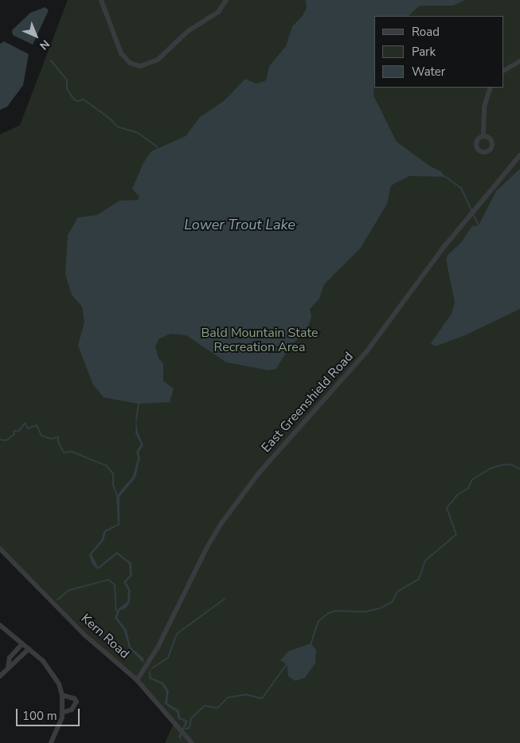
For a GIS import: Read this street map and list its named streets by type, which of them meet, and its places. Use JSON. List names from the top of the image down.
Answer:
{
  "streets": {
    "street": ["East Greenshield Road", "Kern Road"]
  },
  "crossings": [
    ["East Greenshield Road", "Kern Road"]
  ],
  "water": ["Lower Trout Lake"],
  "parks": ["Bald Mountain State Recreation Area"],
  "legend": ["Road", "Park", "Water"],
  "scale_bar": "100 m",
  "north": "bottom right"
}
